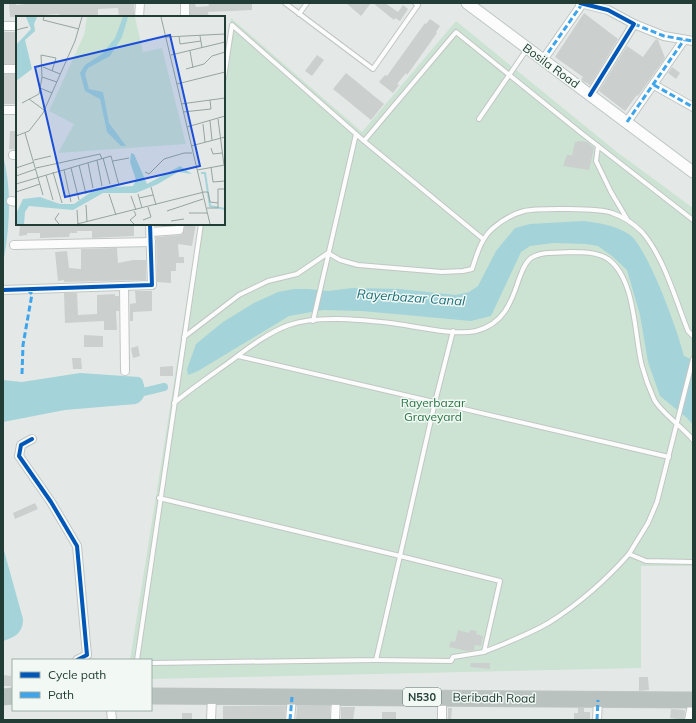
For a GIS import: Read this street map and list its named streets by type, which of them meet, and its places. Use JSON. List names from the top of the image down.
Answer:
{
  "streets": {
    "highway": ["N530", "Beribadh Road"],
    "main road": ["Bosila Road"]
  },
  "water": ["Rayerbazar Canal"],
  "parks": ["Rayerbazar Graveyard"],
  "legend": ["Cycle path", "Path"]
}
